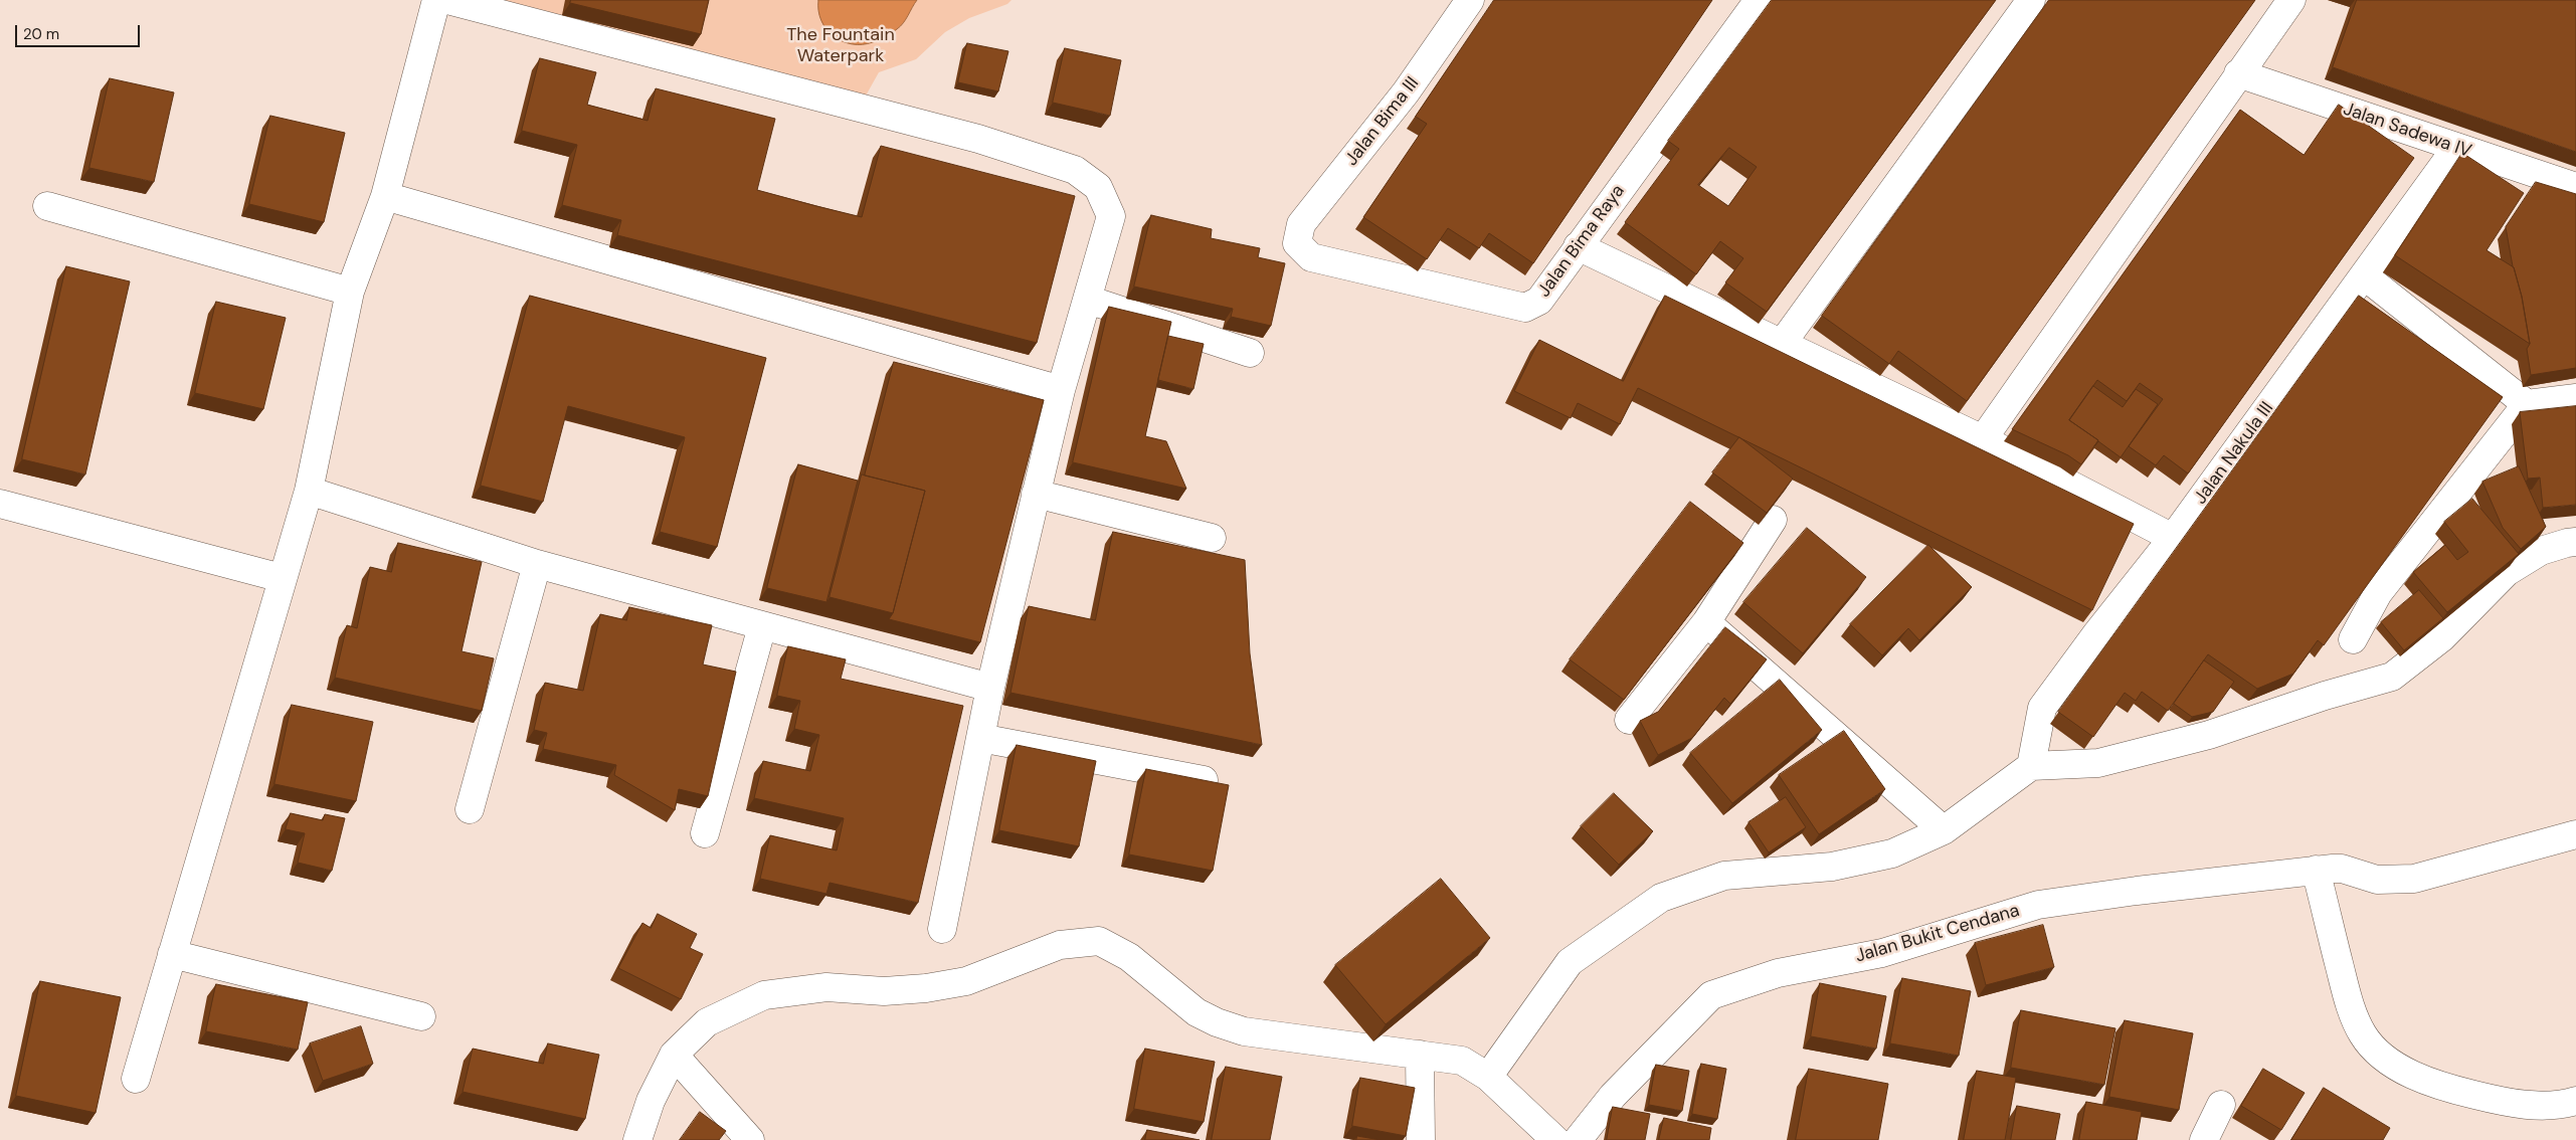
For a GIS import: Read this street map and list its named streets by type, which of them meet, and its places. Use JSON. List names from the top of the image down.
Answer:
{
  "streets": {
    "street": [
      "Jalan Bima III",
      "Jalan Sadewa IV",
      "Jalan Bima Raya",
      "Jalan Nakula III",
      "Jalan Bukit Cendana"
    ]
  },
  "crossings": [
    ["Jalan Bima III", "Jalan Bima Raya"],
    ["Jalan Sadewa IV", "Jalan Nakula III"]
  ],
  "parks": ["The Fountain Waterpark"],
  "scale_bar": "20 m"
}
